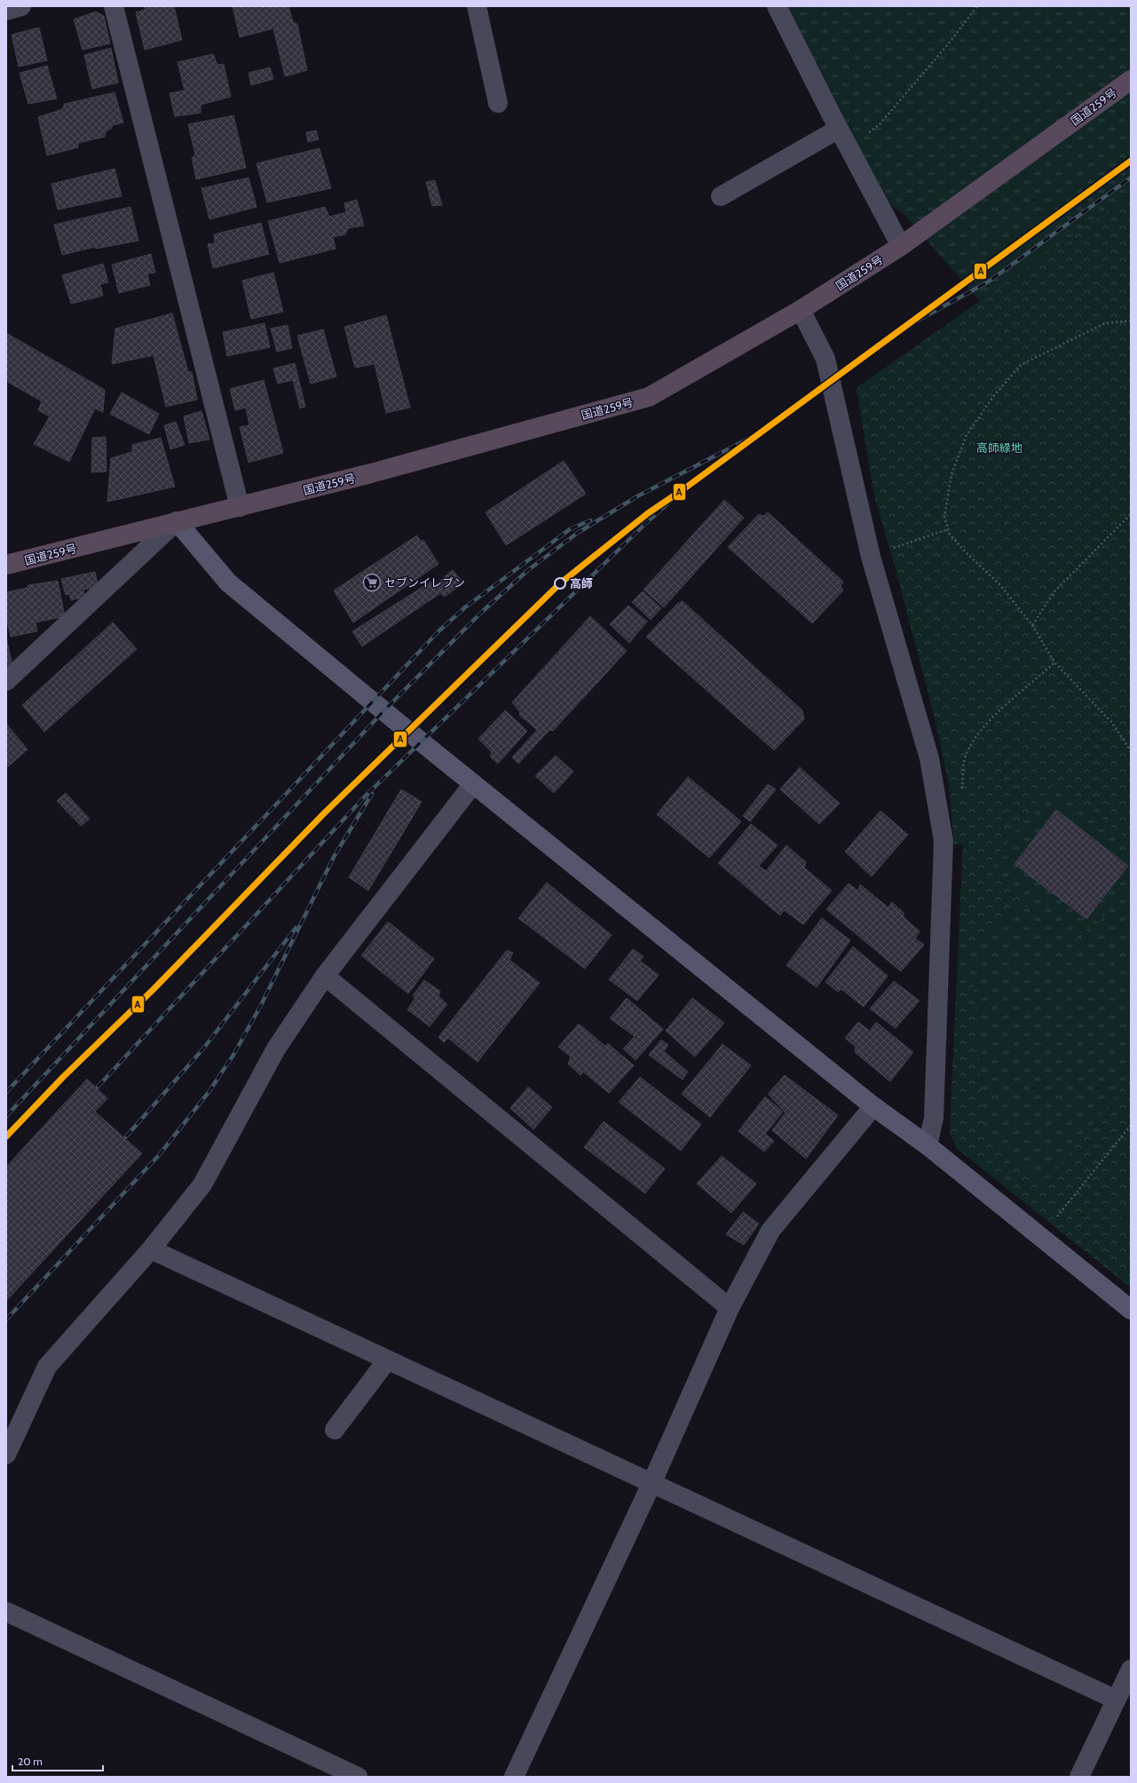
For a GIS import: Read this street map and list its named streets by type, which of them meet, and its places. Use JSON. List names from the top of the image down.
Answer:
{
  "streets": {
    "highway": ["国道259号"]
  },
  "parks": ["高師緑地"],
  "places": {
    "supermarket": ["セブンイレブン"],
    "other": ["高師"]
  },
  "lines": ["transit line A"],
  "scale_bar": "20 m"
}
